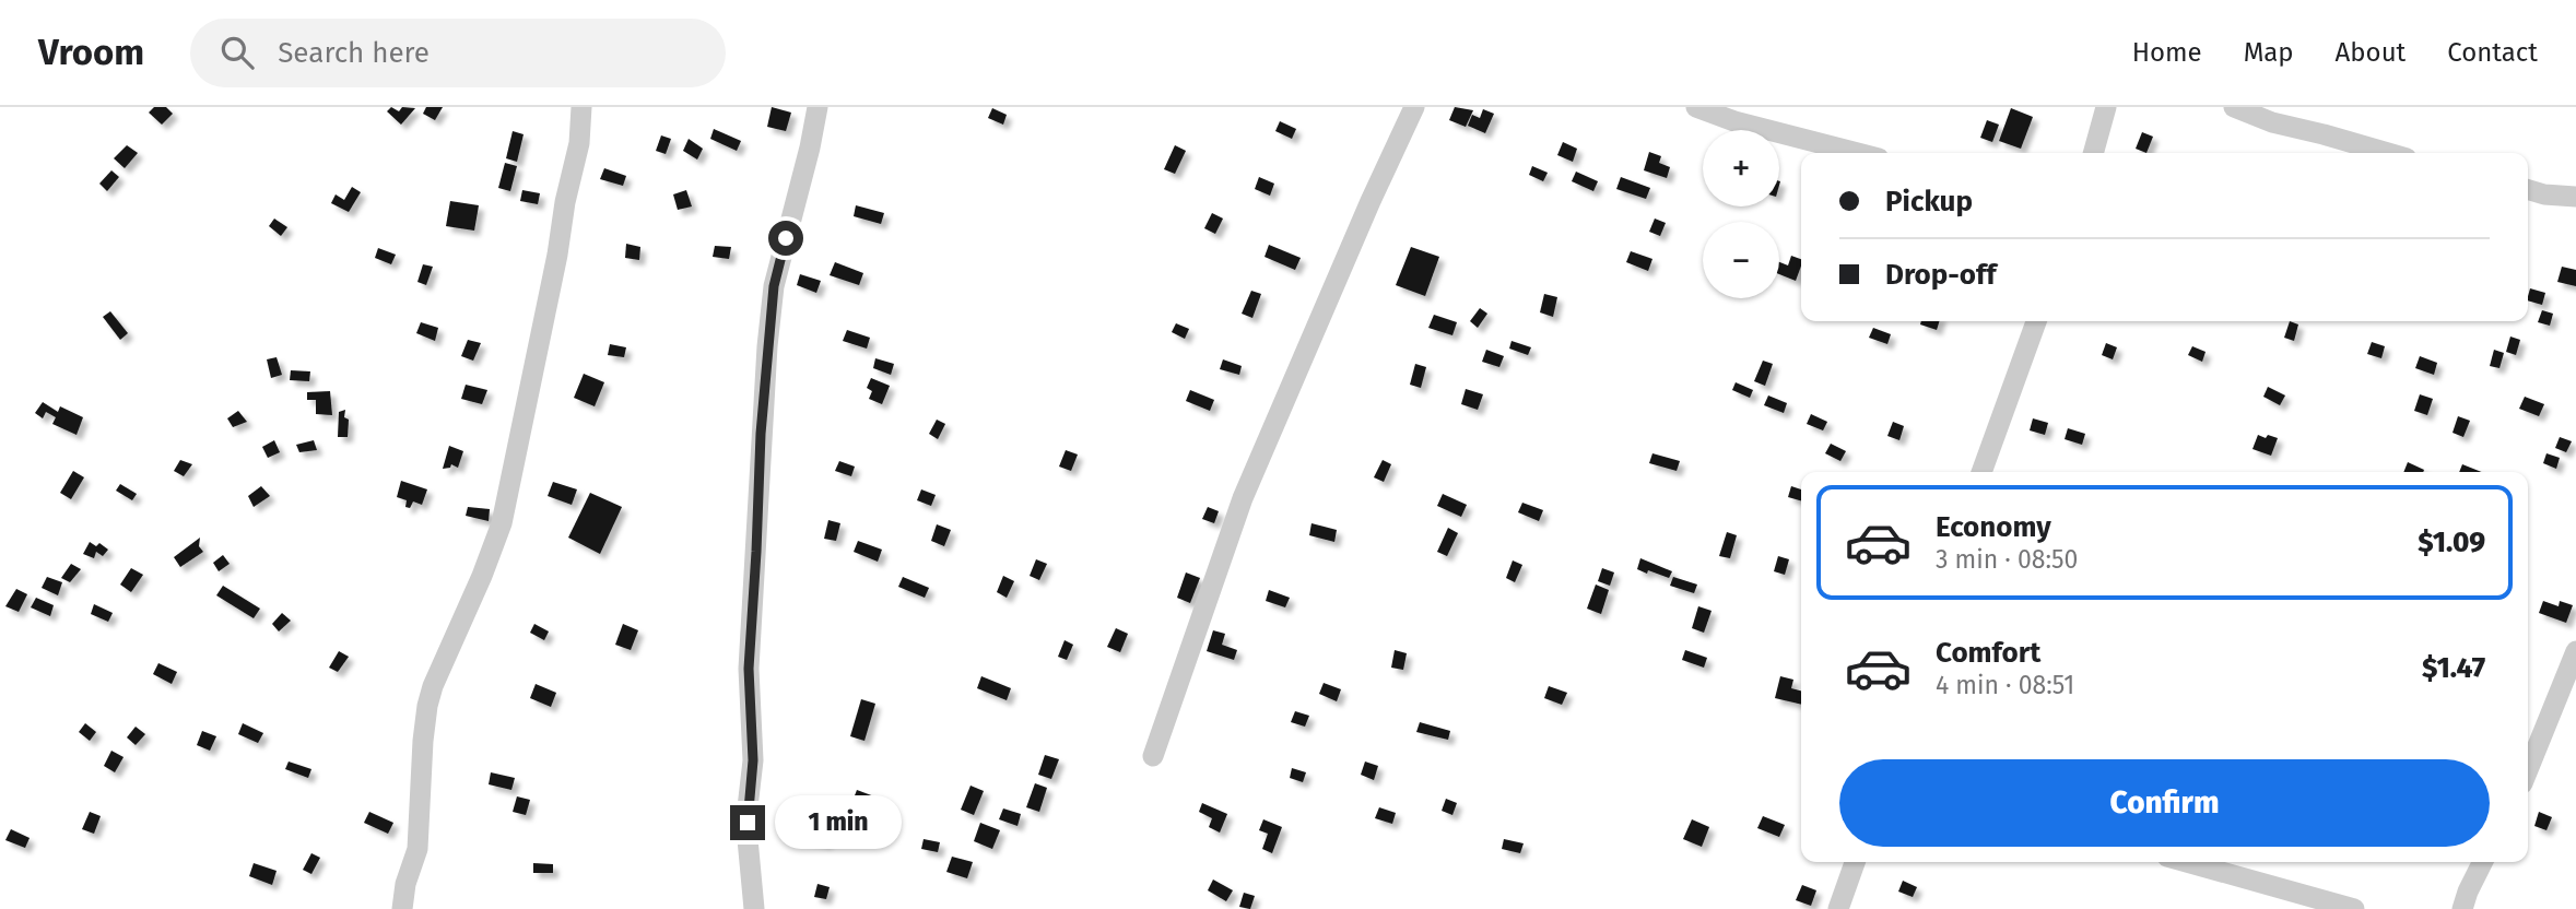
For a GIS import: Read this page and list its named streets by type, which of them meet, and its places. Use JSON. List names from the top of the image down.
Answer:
{
  "page": {
    "header": "Vroom",
    "search": "Search here",
    "nav": [
      "Home",
      "Map",
      "About",
      "Contact"
    ],
    "map_buttons": ["+", "−"],
    "banner": ["Pickup", "Drop-off"],
    "list": [
      {
        "name": "Economy",
        "note": "3 min · 08:50",
        "value": "$1.09"
      },
      {
        "name": "Comfort",
        "note": "4 min · 08:51",
        "value": "$1.47"
      }
    ],
    "buttons": "Confirm",
    "bubble": "1 min"
  }
}
